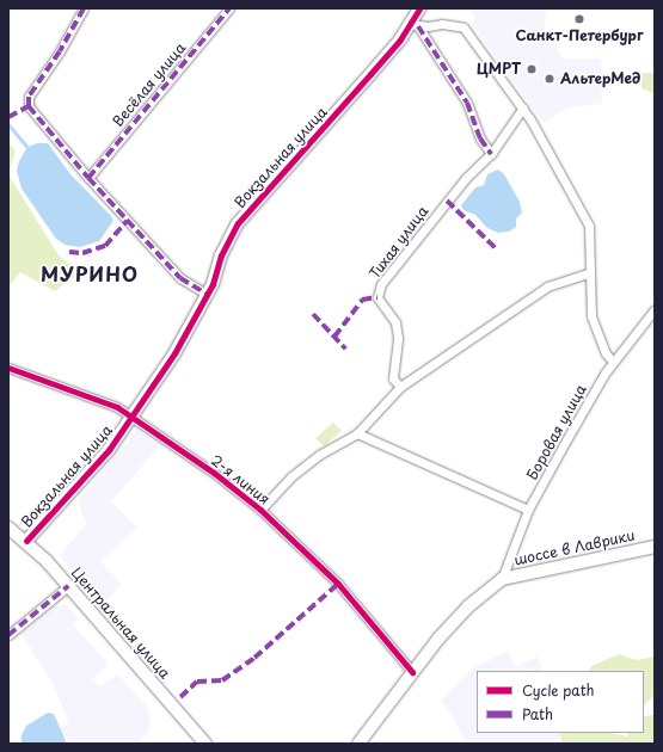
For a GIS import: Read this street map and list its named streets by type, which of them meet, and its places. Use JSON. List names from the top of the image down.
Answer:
{
  "streets": {
    "street": [
      "Весёлая улица",
      "Вокзальная улица",
      "Тихая улица",
      "Боровая улица",
      "2-я линия",
      "шоссе в Лаврики",
      "Центральная улица"
    ]
  },
  "crossings": [
    ["Вокзальная улица", "2-я линия"],
    ["Вокзальная улица", "Центральная улица"],
    ["Боровая улица", "шоссе в Лаврики"]
  ],
  "districts": ["МУРИНО"],
  "places": ["Санкт-Петербург", "ЦМРТ", "АльтерМед"],
  "legend": ["Cycle path", "Path"]
}
